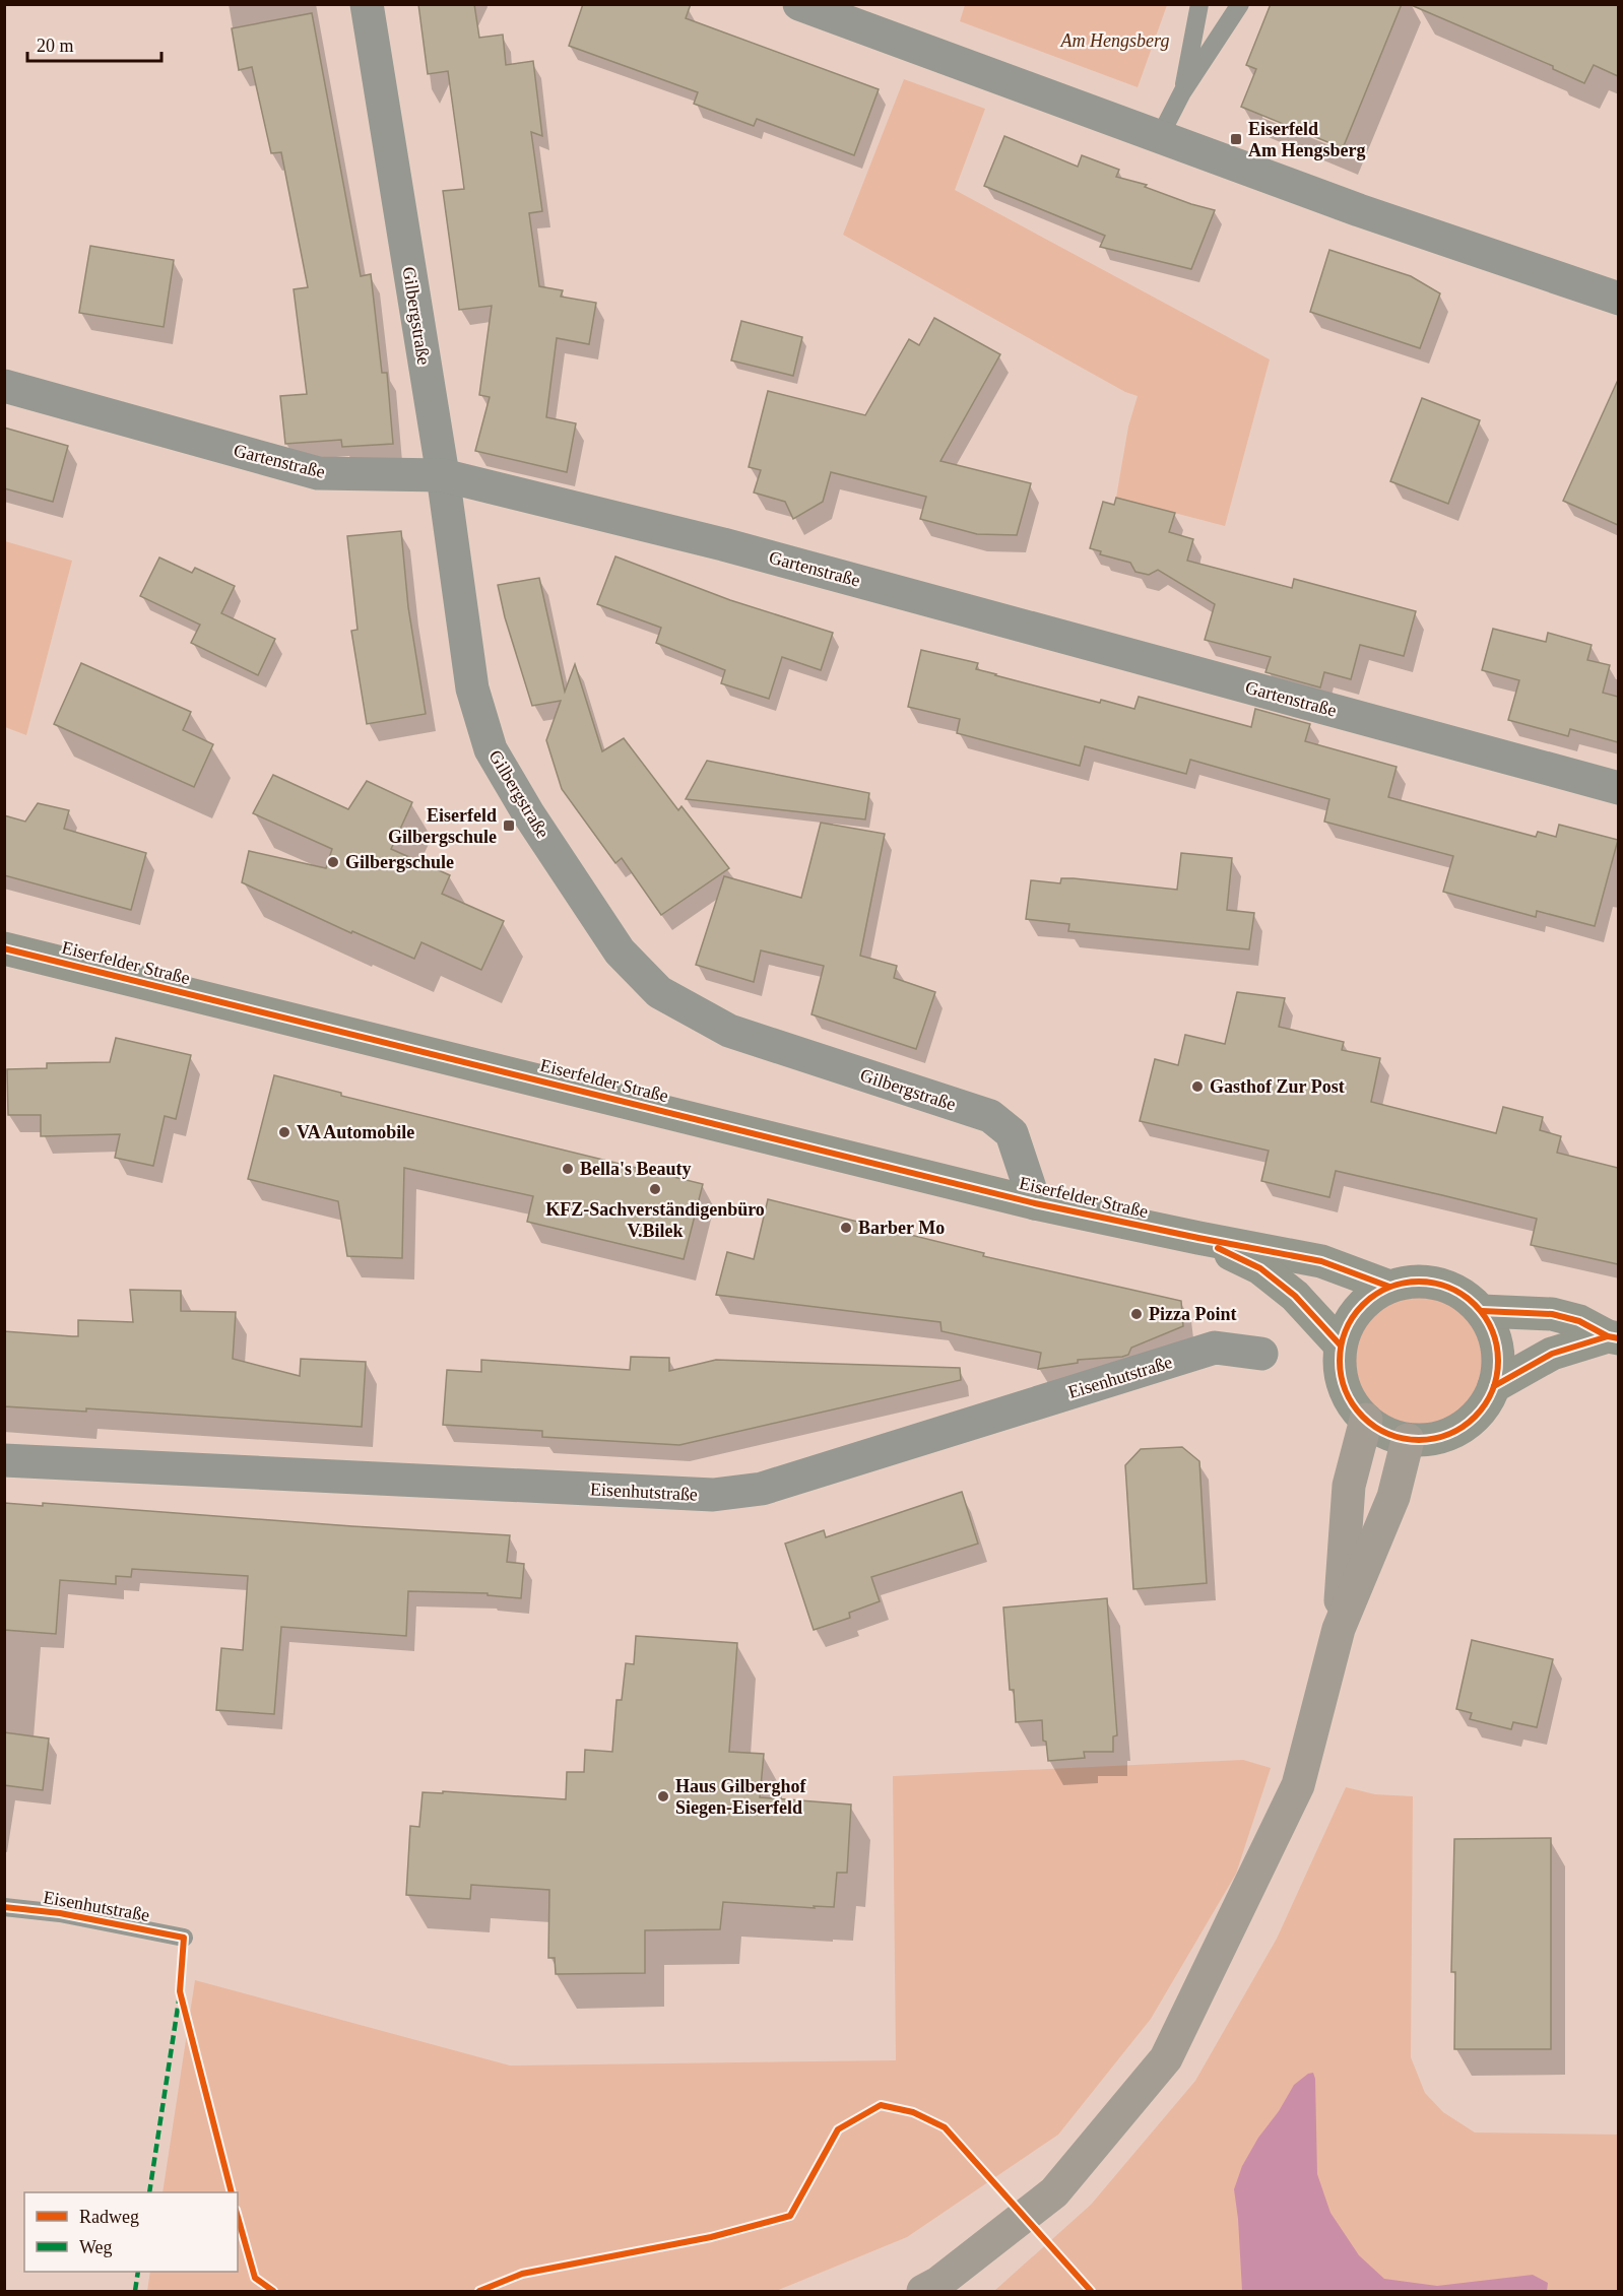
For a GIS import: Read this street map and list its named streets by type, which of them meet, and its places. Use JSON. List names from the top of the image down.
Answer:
{
  "streets": {
    "main road": ["Eiserfelder Straße"],
    "street": ["Gilbergstraße", "Gartenstraße", "Eisenhutstraße"]
  },
  "crossings": [
    ["Gilbergstraße", "Gartenstraße"],
    ["Gilbergstraße", "Eiserfelder Straße"]
  ],
  "parks": ["Am Hengsberg"],
  "places": {
    "transit": ["Eiserfeld Am Hengsberg", "Eiserfeld Gilbergschule"],
    "other": [
      "Gilbergschule",
      "Gasthof Zur Post",
      "VA Automobile",
      "Bella's Beauty",
      "KFZ-Sachverständigenbüro V.Bilek",
      "Barber Mo",
      "Pizza Point",
      "Haus Gilberghof Siegen-Eiserfeld"
    ]
  },
  "legend": ["Radweg", "Weg"],
  "scale_bar": "20 m"
}
